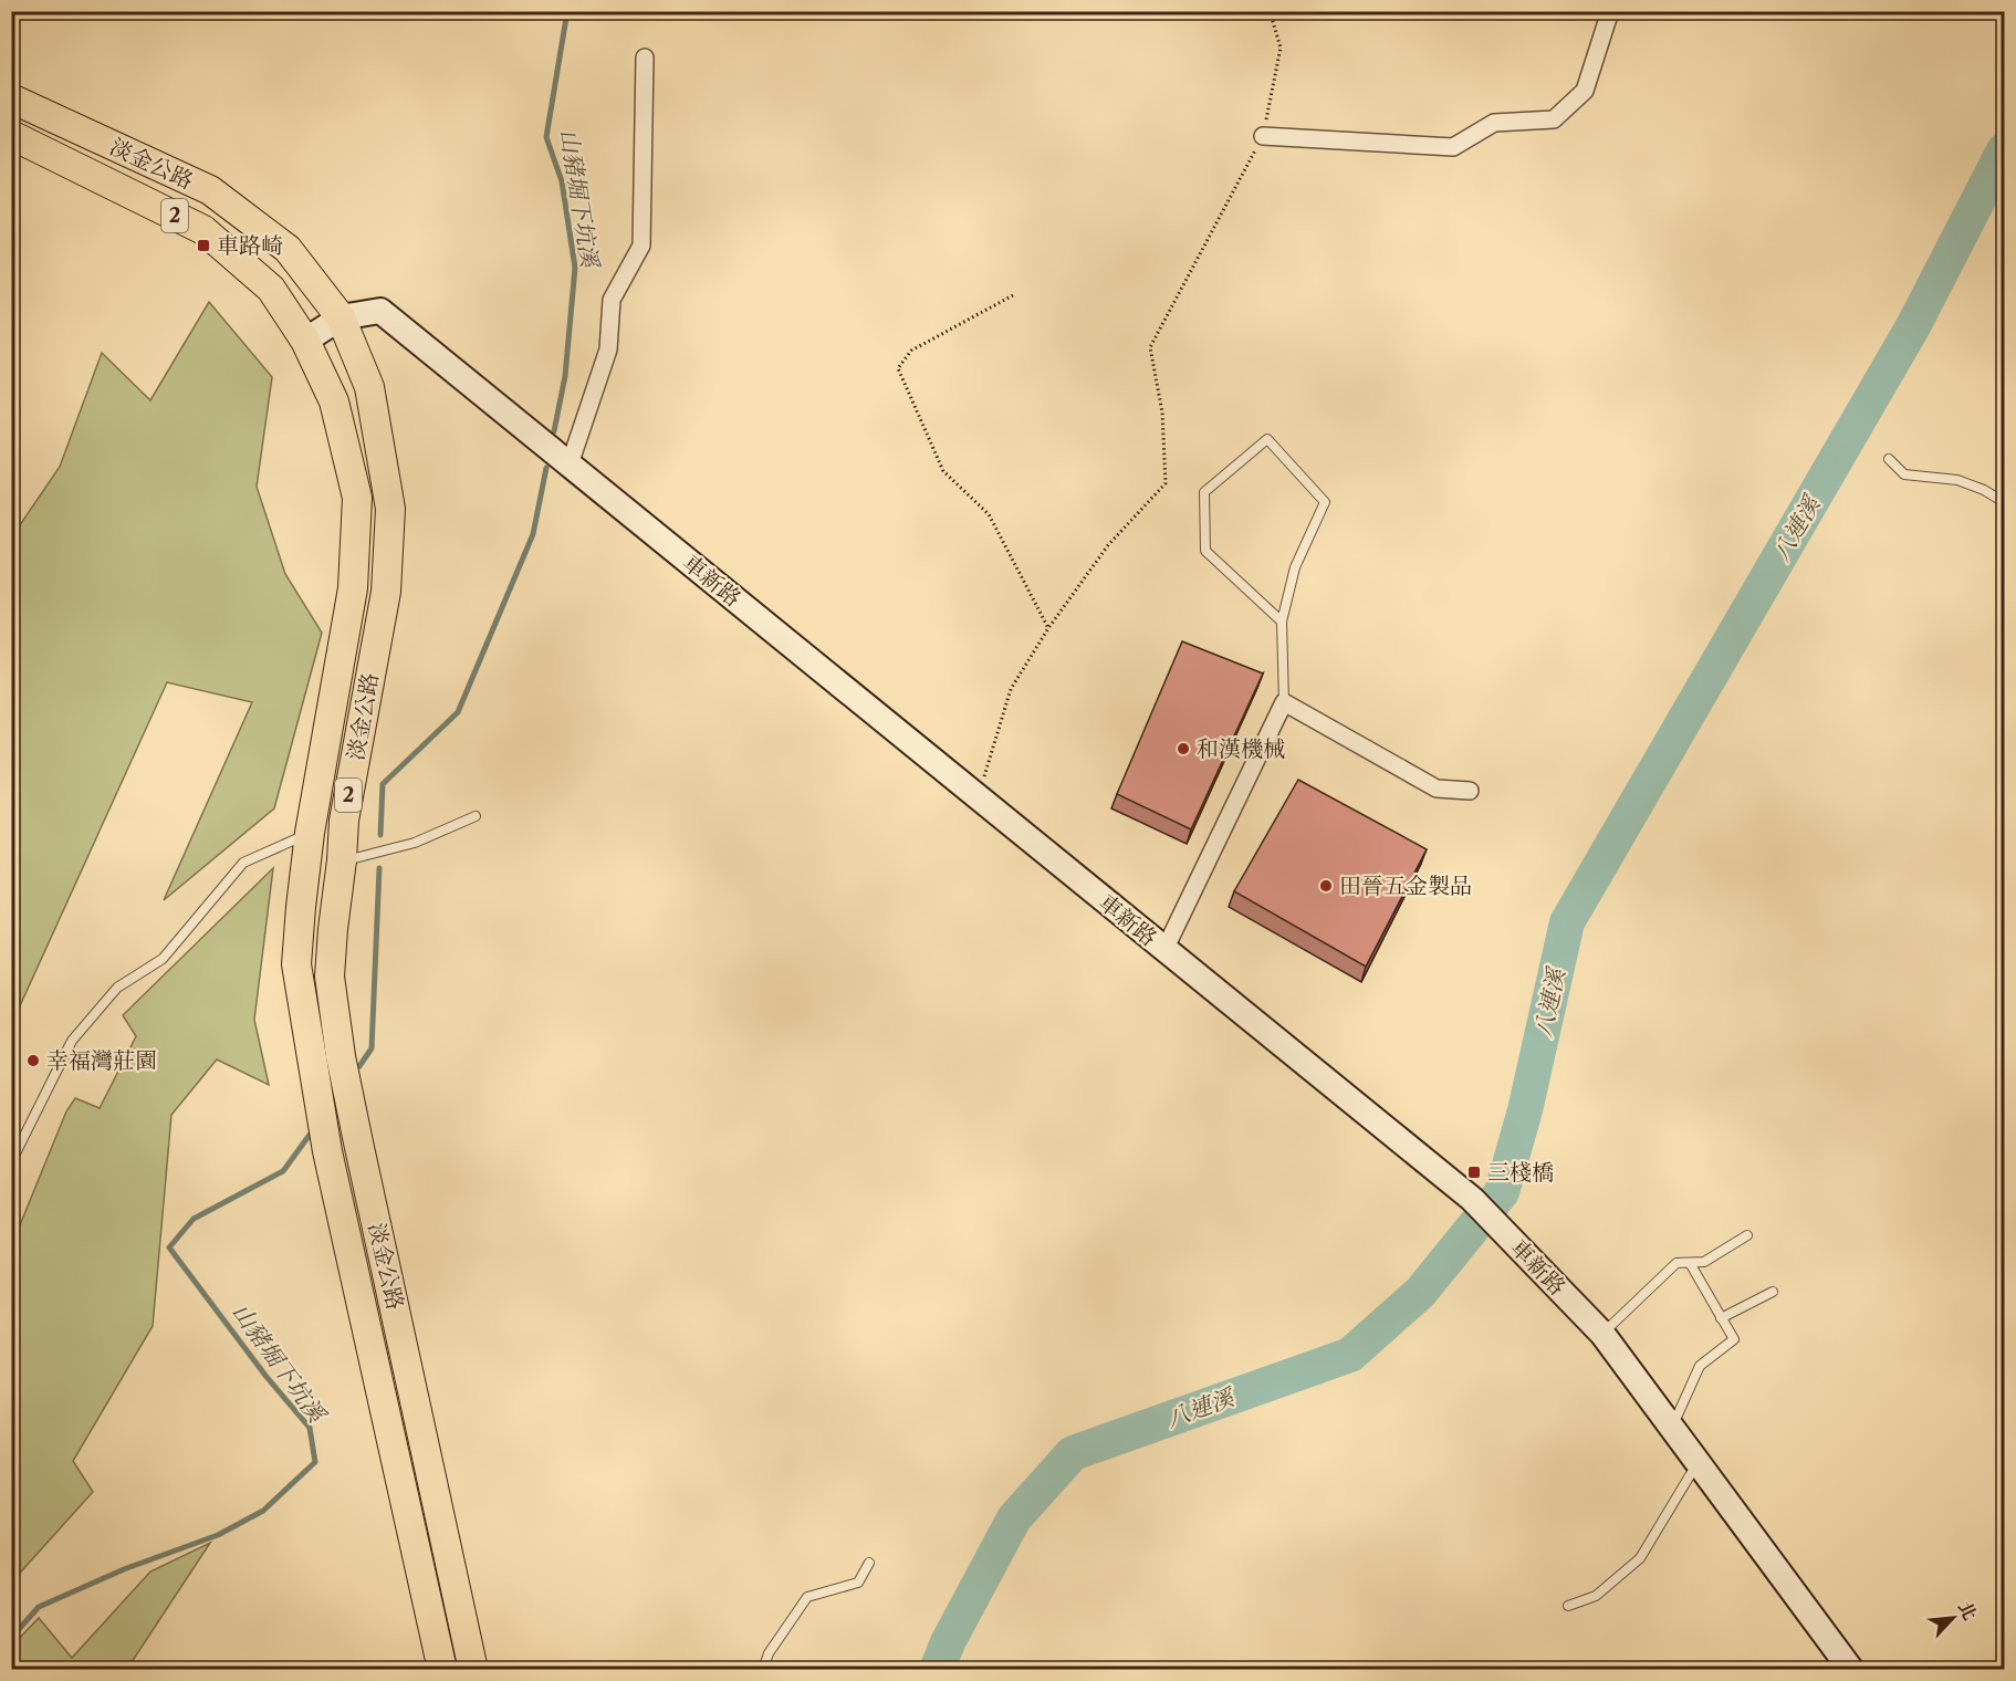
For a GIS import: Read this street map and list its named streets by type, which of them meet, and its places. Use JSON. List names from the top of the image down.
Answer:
{
  "streets": {
    "main road": ["淡金公路", "2"],
    "street": ["車新路"]
  },
  "crossings": [
    ["淡金公路", "車新路"]
  ],
  "water": ["山豬堀下坑溪", "八連溪"],
  "places": {
    "transit": ["車路崎", "三棧橋"],
    "other": ["和漢機械", "田晉五金製品", "幸福灣莊園"]
  },
  "north": "top right"
}
